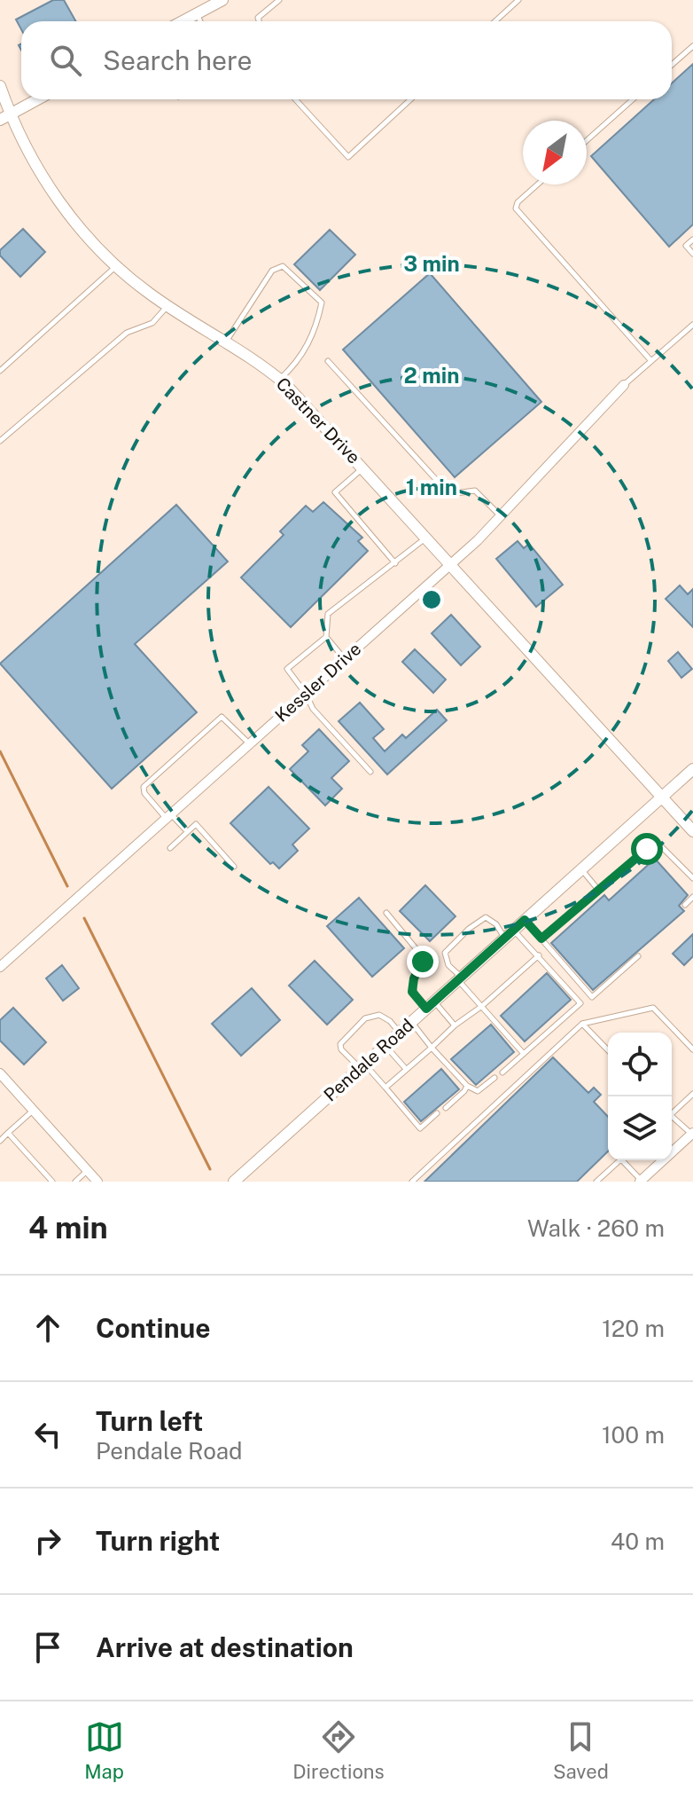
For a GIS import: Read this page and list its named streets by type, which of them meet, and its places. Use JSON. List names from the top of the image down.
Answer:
{
  "streets": {
    "street": ["Castner Drive", "Kessler Drive", "Pendale Road"]
  },
  "crossings": [
    ["Castner Drive", "Kessler Drive"],
    ["Castner Drive", "Pendale Road"]
  ],
  "north": "bottom left",
  "page": {
    "search": "Search here",
    "heading": ["4 min", "Walk · 260 m"],
    "list": [
      ["Continue", "120 m"],
      ["Turn left", "Pendale Road", "100 m"],
      ["Turn right", "40 m"],
      "Arrive at destination"
    ],
    "nav": ["Map", "Directions", "Saved"]
  },
  "rings": ["3 min", "2 min", "1 min"]
}
